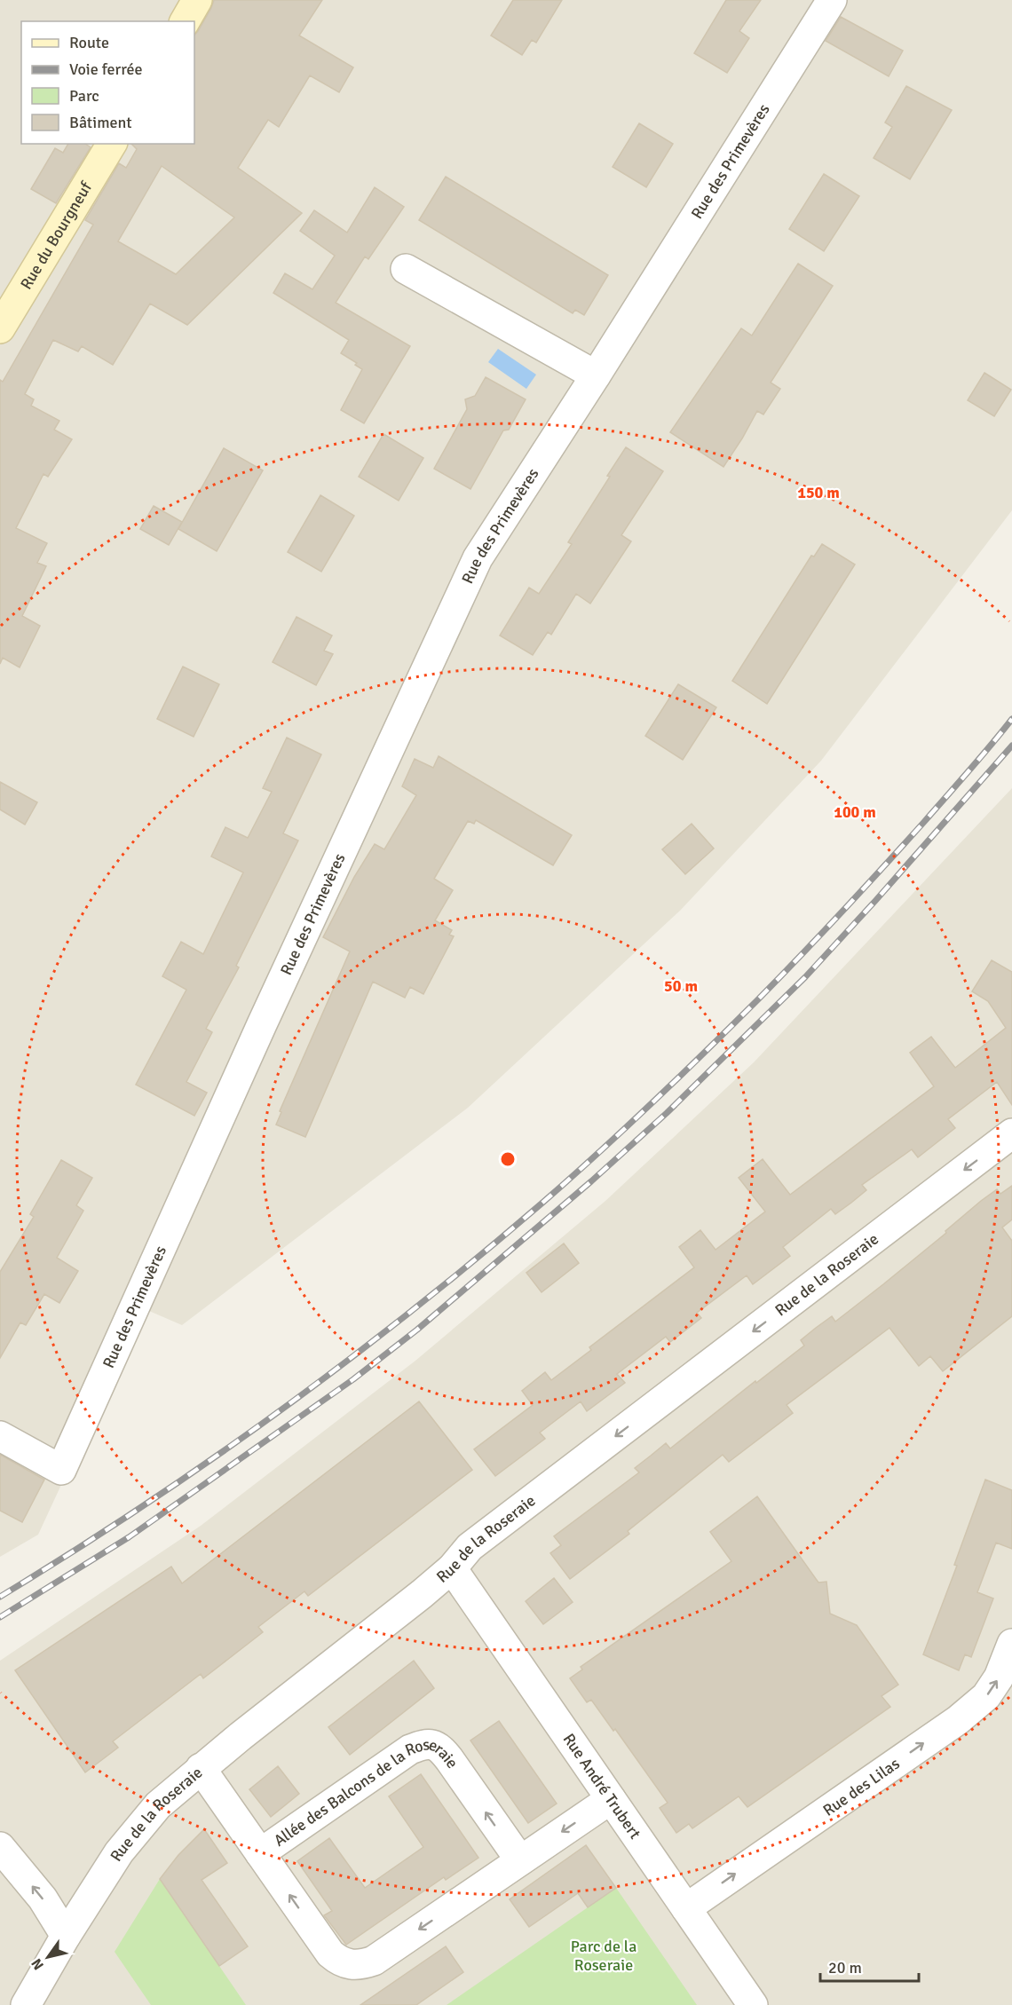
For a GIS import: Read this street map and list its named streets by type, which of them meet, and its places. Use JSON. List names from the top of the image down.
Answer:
{
  "streets": {
    "main road": ["Rue du Bourgneuf"],
    "street": [
      "Rue des Primevères",
      "Rue de la Roseraie",
      "Rue André Trubert",
      "Rue des Lilas",
      "Allée des Balcons de la Roseraie"
    ]
  },
  "crossings": [
    ["Rue de la Roseraie", "Rue André Trubert"],
    ["Rue de la Roseraie", "Allée des Balcons de la Roseraie"],
    ["Rue André Trubert", "Rue des Lilas"],
    ["Rue André Trubert", "Allée des Balcons de la Roseraie"]
  ],
  "one_way": ["Rue de la Roseraie", "Rue des Lilas"],
  "parks": ["Parc de la Roseraie"],
  "legend": [
    "Route",
    "Voie ferrée",
    "Parc",
    "Bâtiment"
  ],
  "scale_bar": "20 m",
  "north": "bottom left",
  "rings": ["150 m", "100 m", "50 m"]
}
